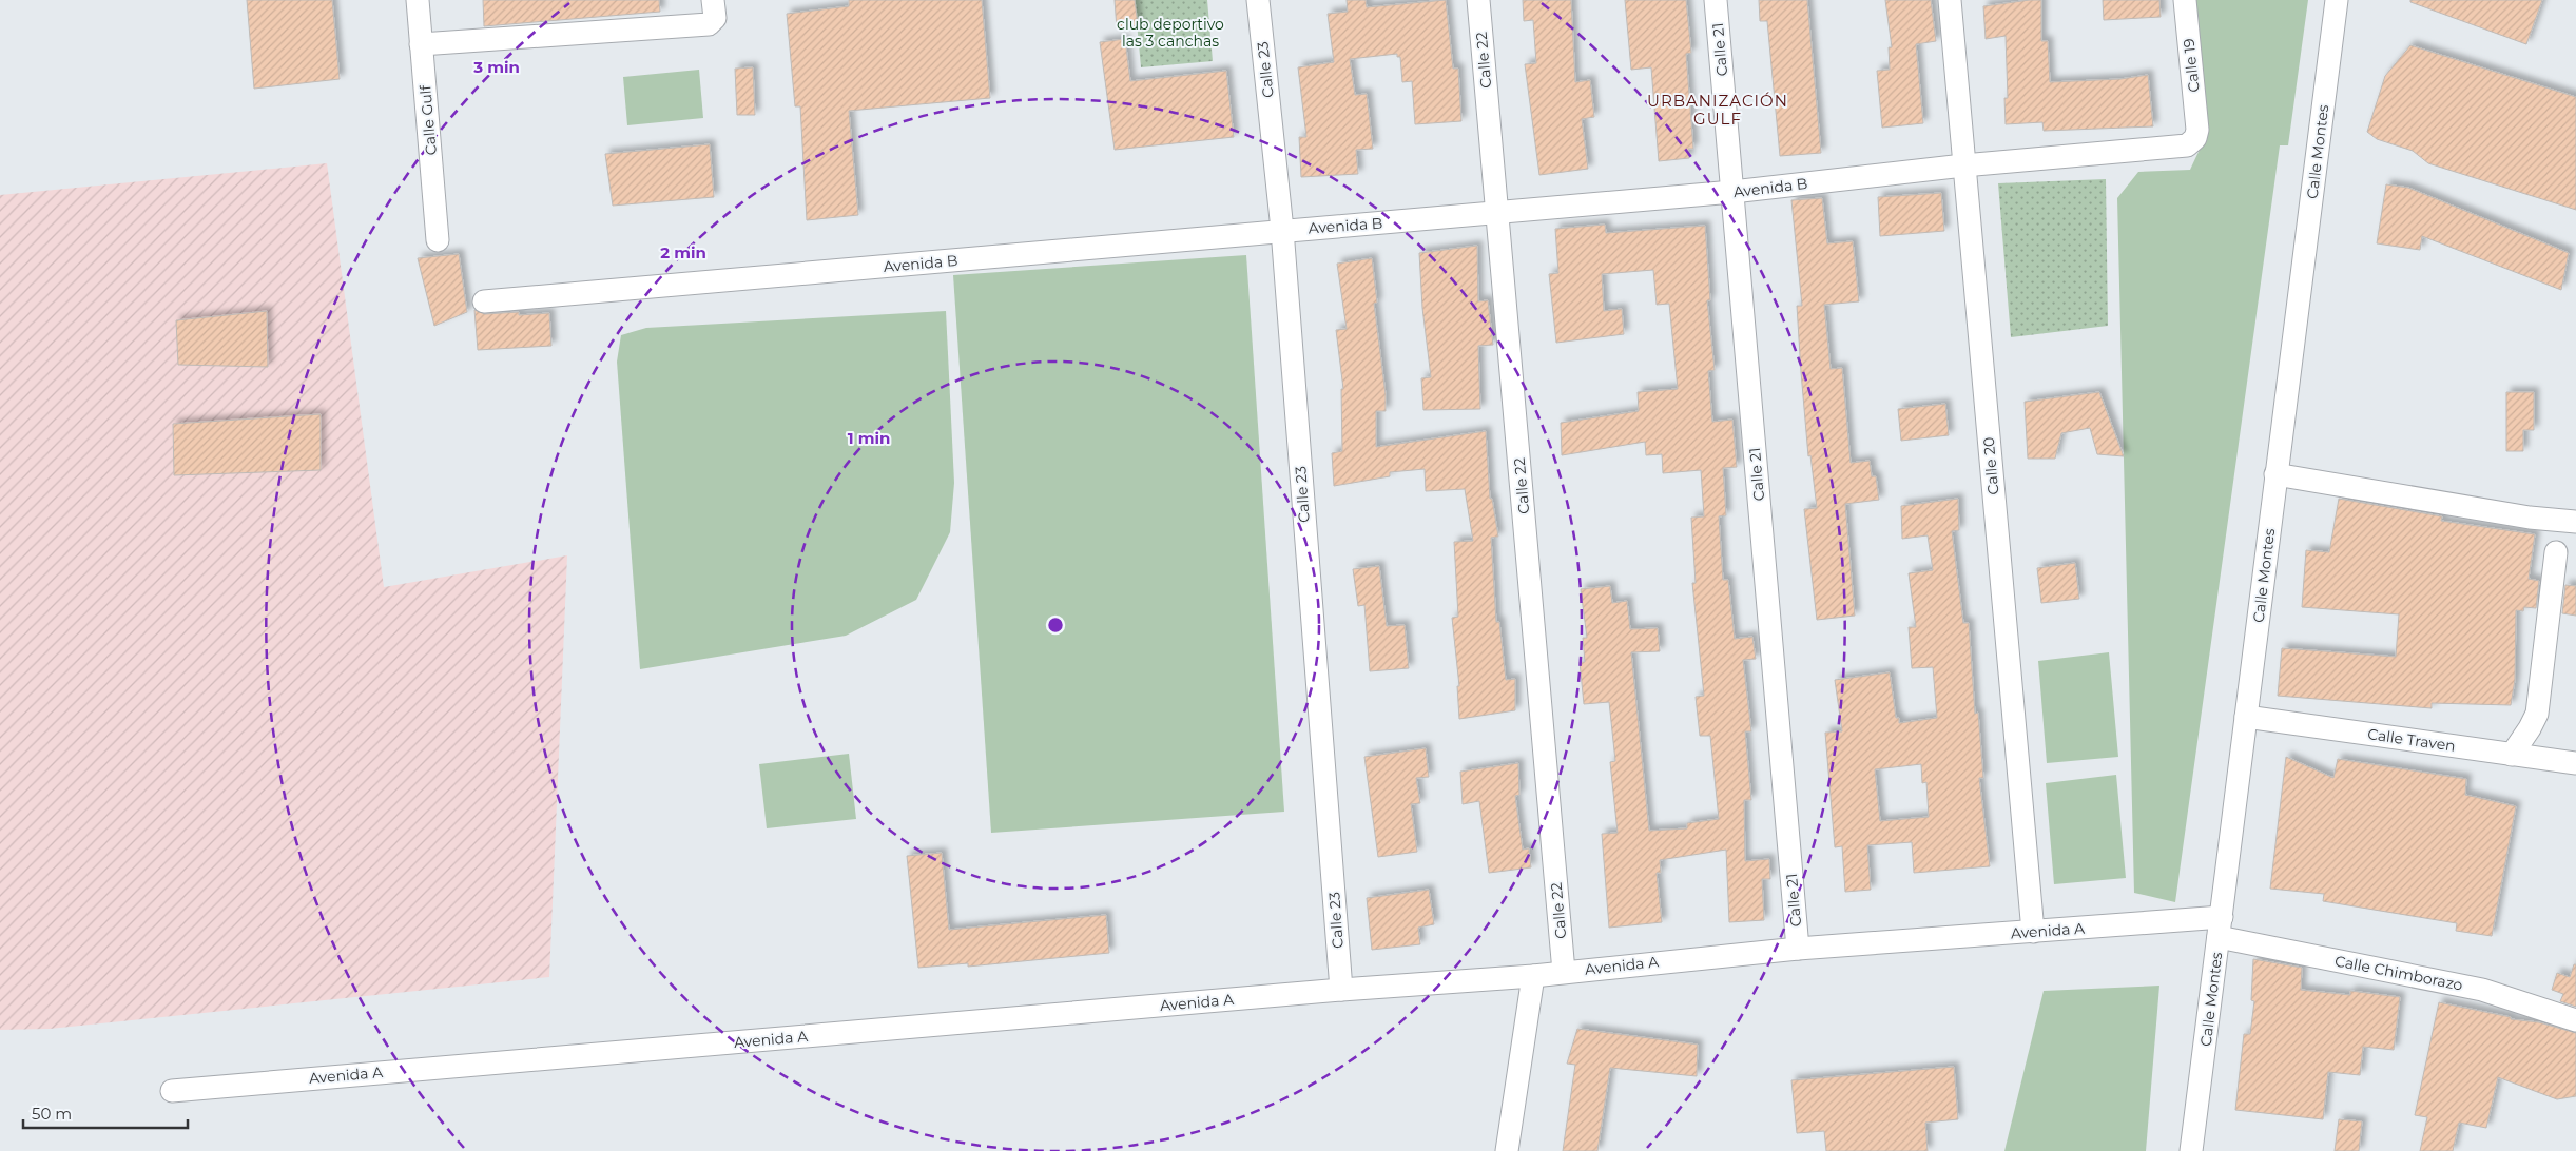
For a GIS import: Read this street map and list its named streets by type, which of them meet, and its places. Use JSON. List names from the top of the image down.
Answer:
{
  "streets": {
    "street": [
      "Calle 21",
      "Calle 22",
      "Calle 19",
      "Calle 23",
      "Calle Gulf",
      "Calle Montes",
      "Avenida B",
      "Calle 20",
      "Calle Traven",
      "Avenida A",
      "Calle Chimborazo"
    ]
  },
  "crossings": [
    ["Calle 21", "Avenida B"],
    ["Calle 21", "Avenida A"],
    ["Calle 22", "Avenida B"],
    ["Calle 22", "Avenida A"],
    ["Calle 19", "Avenida B"],
    ["Calle 23", "Avenida B"],
    ["Calle 23", "Avenida A"],
    ["Calle Montes", "Calle Traven"],
    ["Calle Montes", "Avenida A"],
    ["Calle Montes", "Calle Chimborazo"],
    ["Avenida B", "Calle 20"],
    ["Calle 20", "Avenida A"],
    ["Avenida A", "Calle Chimborazo"]
  ],
  "districts": ["URBANIZACIÓN GULF"],
  "parks": ["club deportivo las 3 canchas"],
  "scale_bar": "50 m",
  "rings": ["3 min", "2 min", "1 min"]
}
